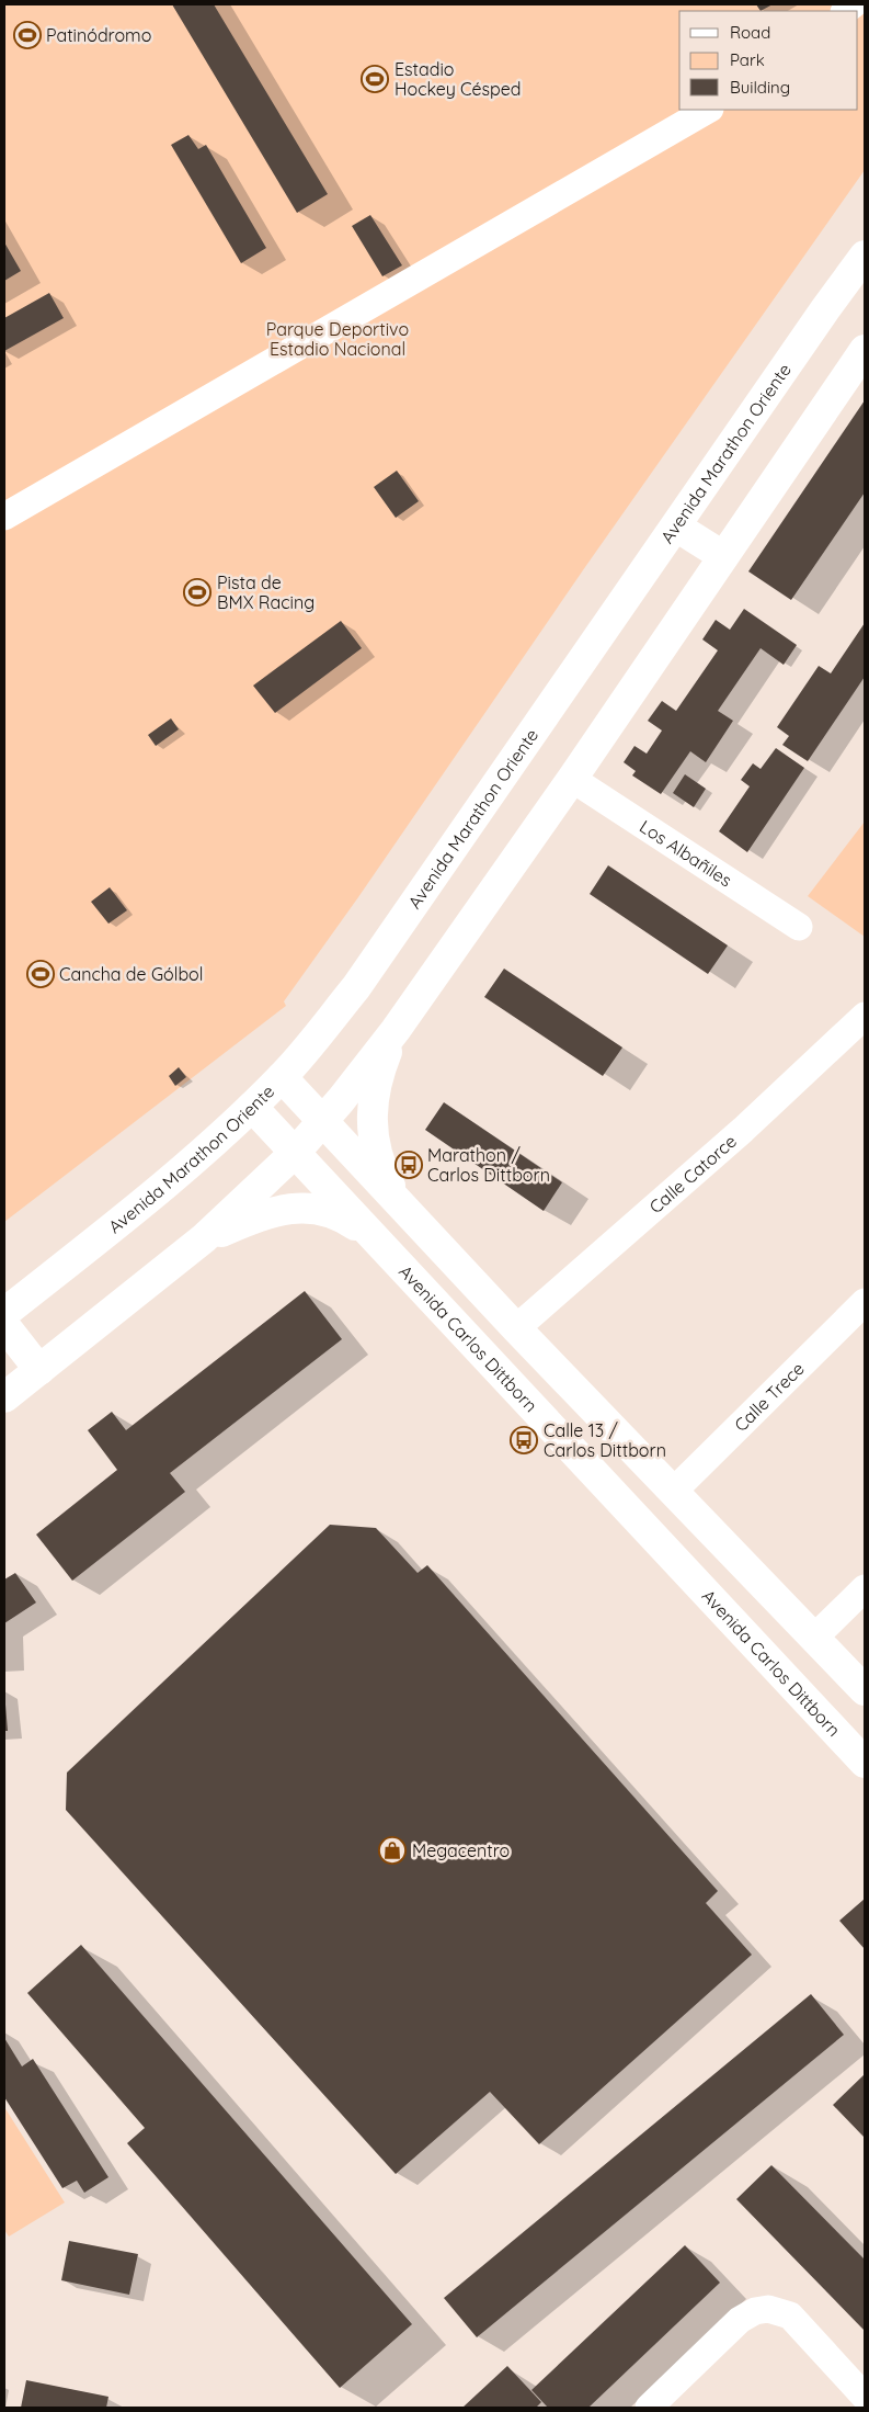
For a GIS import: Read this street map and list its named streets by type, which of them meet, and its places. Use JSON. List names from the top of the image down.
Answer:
{
  "streets": {
    "main road": ["Avenida Marathon Oriente", "Avenida Carlos Dittborn"],
    "street": ["Los Albañiles", "Calle Catorce", "Calle Trece"]
  },
  "crossings": [
    ["Avenida Marathon Oriente", "Avenida Carlos Dittborn"]
  ],
  "parks": ["Parque Deportivo Estadio Nacional"],
  "places": {
    "sports": [
      "Patinódromo",
      "Estadio Hockey Césped",
      "Pista de BMX Racing",
      "Cancha de Gólbol"
    ],
    "bus stop": ["Marathon / Carlos Dittborn", "Calle 13 / Carlos Dittborn"],
    "shop": ["Megacentro"]
  },
  "legend": ["Road", "Park", "Building"]
}
